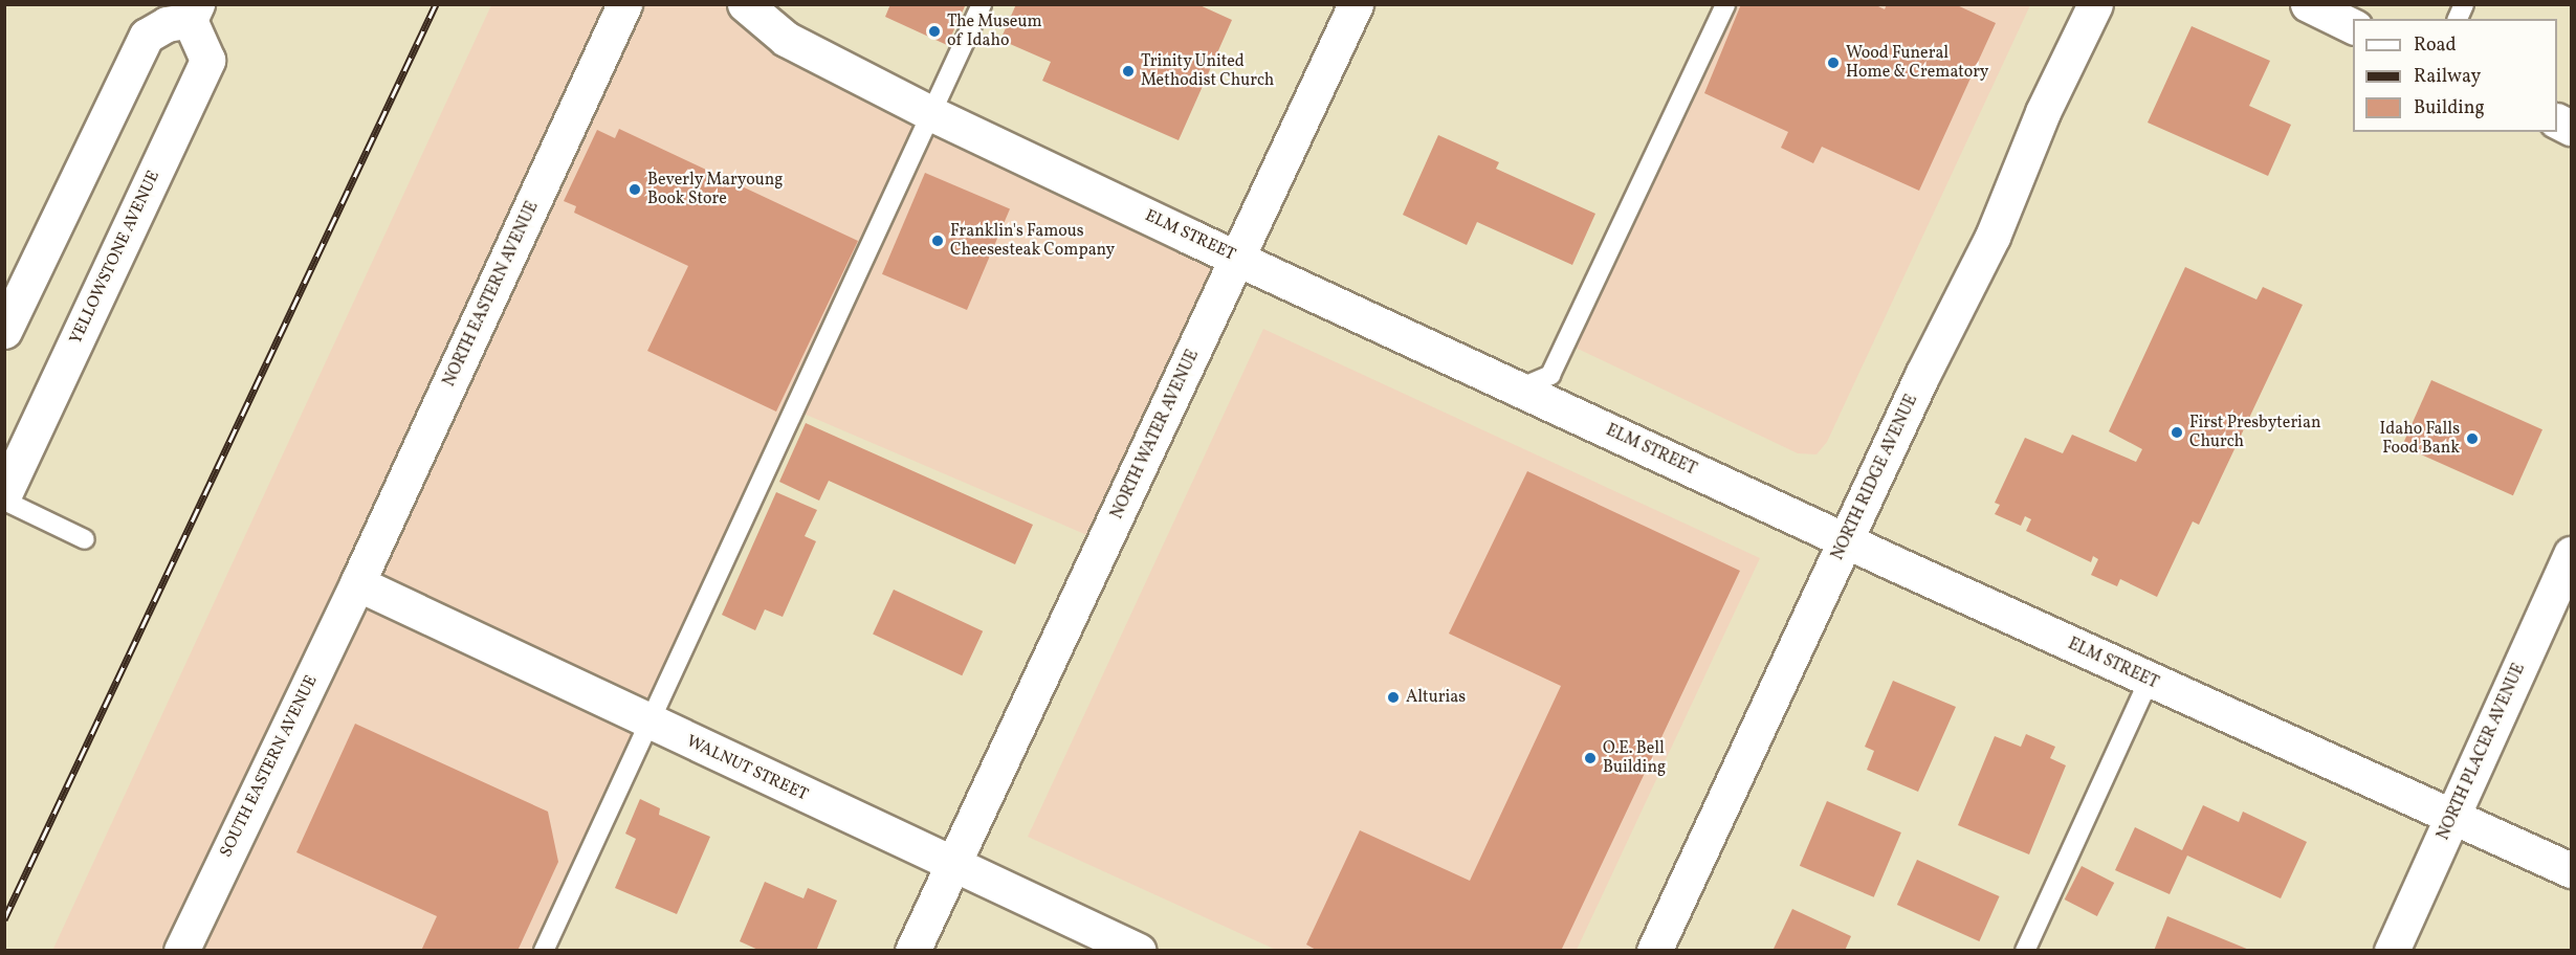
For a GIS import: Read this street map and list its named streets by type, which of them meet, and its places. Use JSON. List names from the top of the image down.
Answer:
{
  "streets": {
    "main road": [
      "ELM STREET",
      "YELLOWSTONE AVENUE",
      "NORTH EASTERN AVENUE",
      "NORTH WATER AVENUE",
      "NORTH RIDGE AVENUE",
      "NORTH PLACER AVENUE",
      "SOUTH EASTERN AVENUE",
      "WALNUT STREET"
    ]
  },
  "crossings": [
    ["ELM STREET", "NORTH WATER AVENUE"],
    ["ELM STREET", "NORTH RIDGE AVENUE"],
    ["ELM STREET", "NORTH PLACER AVENUE"],
    ["NORTH EASTERN AVENUE", "SOUTH EASTERN AVENUE"],
    ["NORTH EASTERN AVENUE", "WALNUT STREET"],
    ["NORTH WATER AVENUE", "WALNUT STREET"],
    ["SOUTH EASTERN AVENUE", "WALNUT STREET"]
  ],
  "places": [
    "The Museum of Idaho",
    "Wood Funeral Home & Crematory",
    "Trinity United Methodist Church",
    "Beverly Maryoung Book Store",
    "Franklin's Famous Cheesesteak Company",
    "First Presbyterian Church",
    "Idaho Falls Food Bank",
    "Alturias",
    "O.E. Bell Building"
  ],
  "legend": ["Road", "Railway", "Building"]
}
